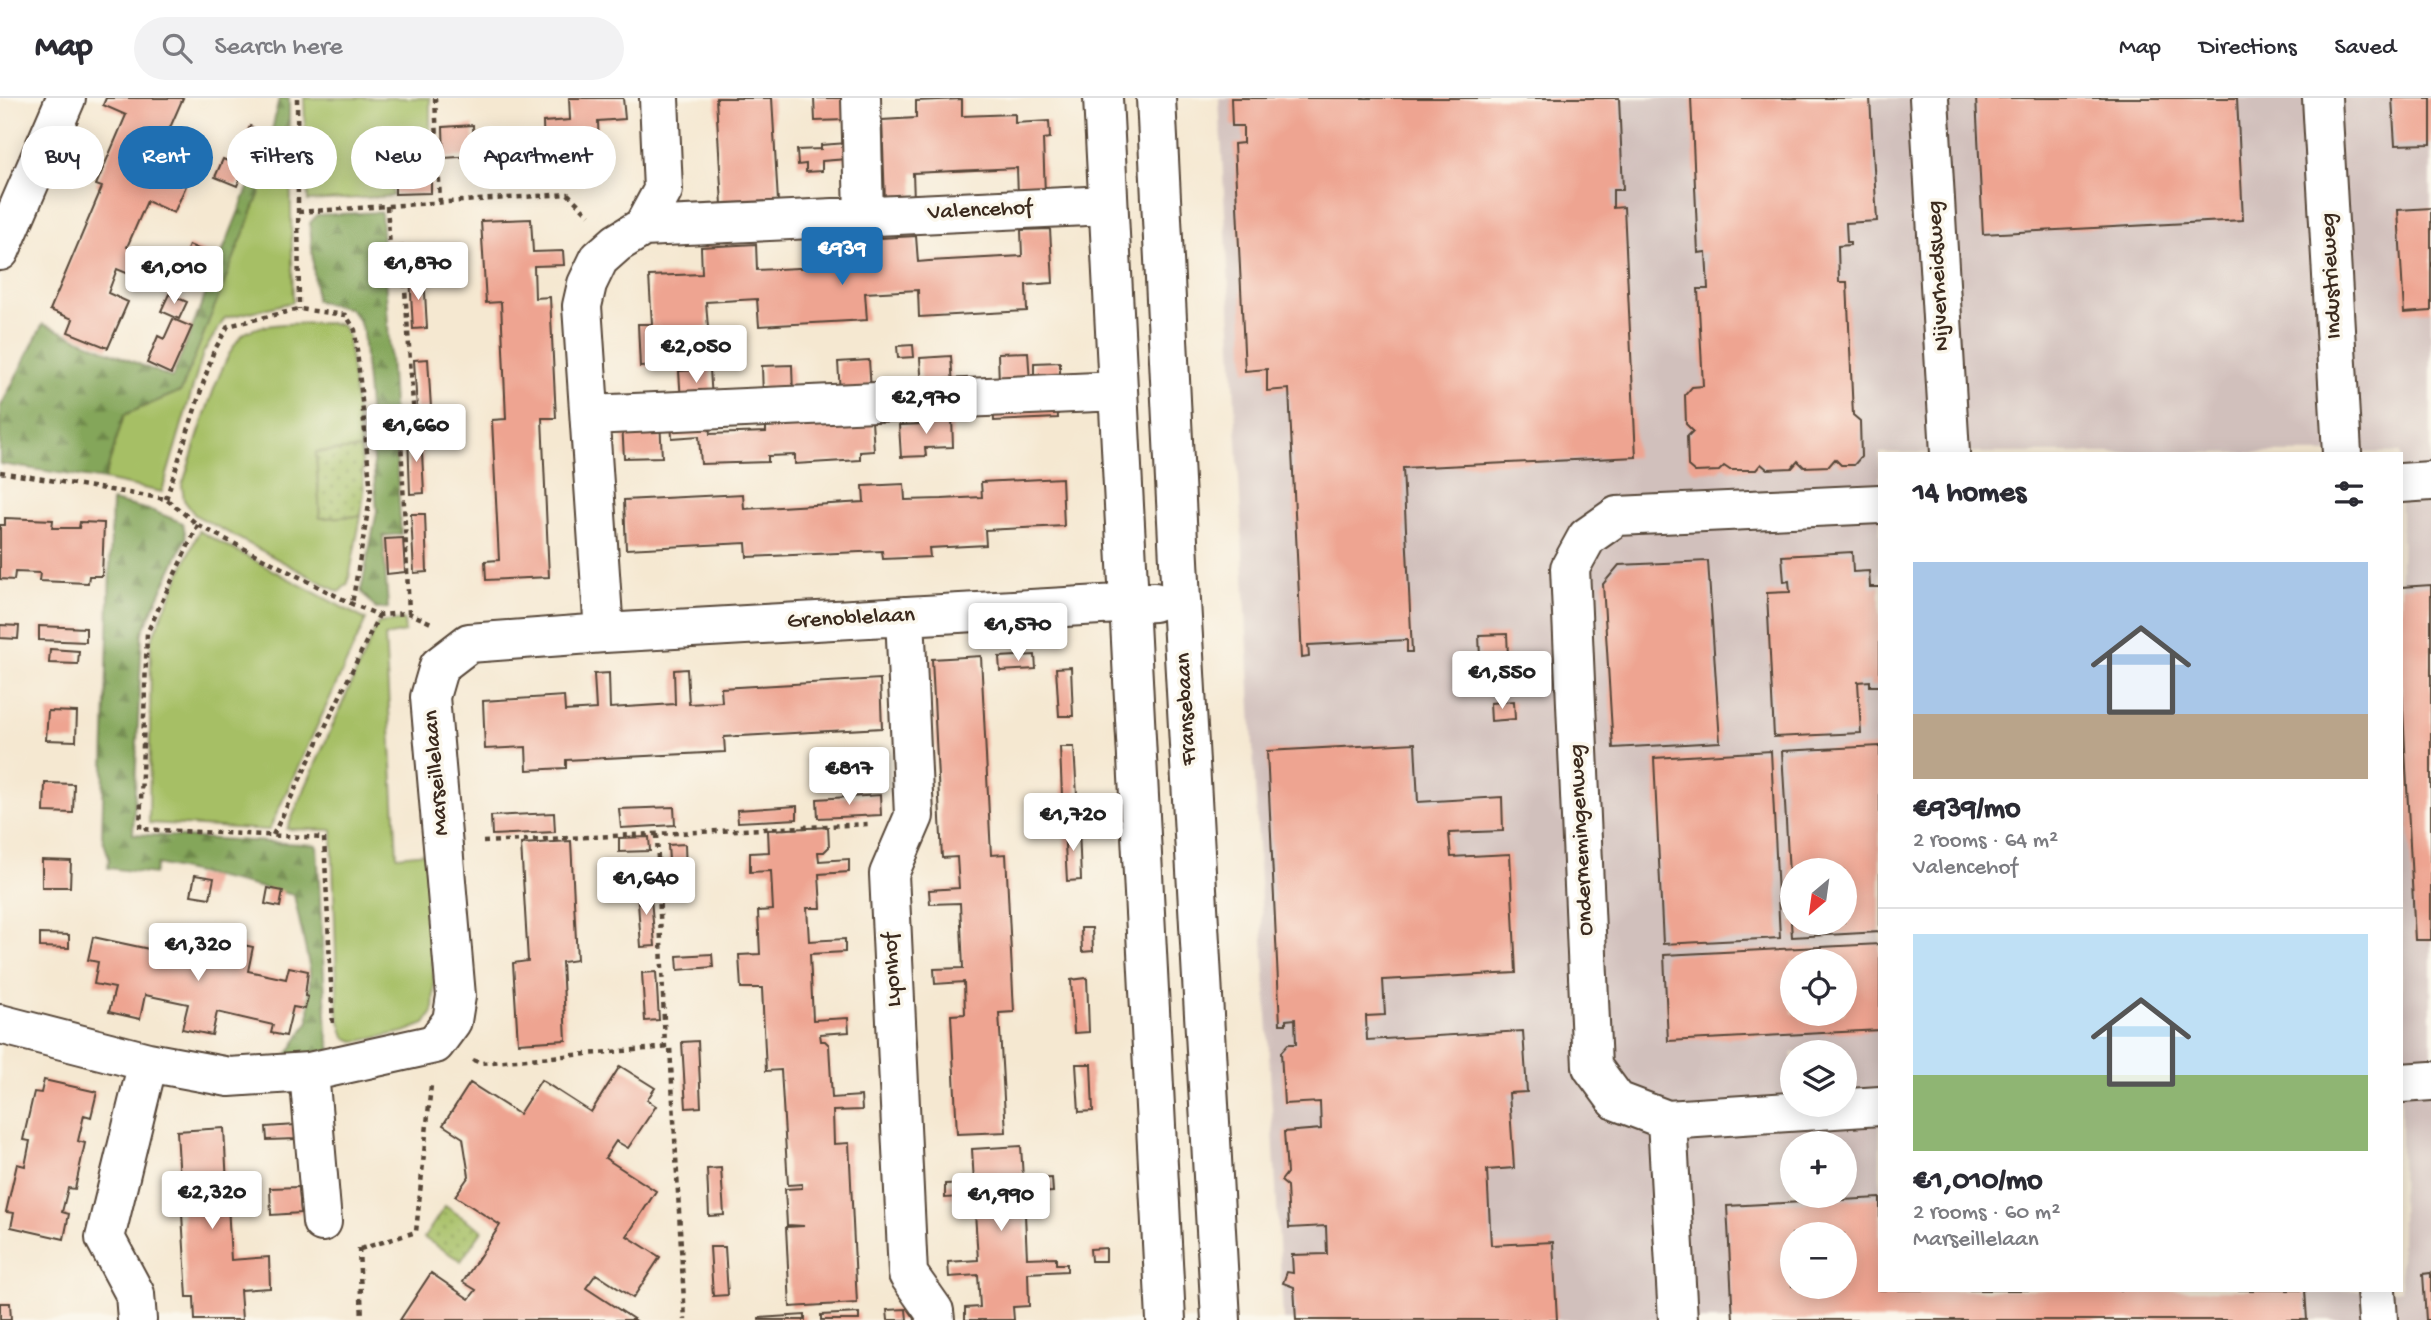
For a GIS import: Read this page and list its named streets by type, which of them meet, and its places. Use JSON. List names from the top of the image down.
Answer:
{
  "streets": {
    "street": [
      "Valencehof",
      "Nijverheidsweg",
      "Industrieweg",
      "Grenoblelaan",
      "Fransebaan",
      "Marseillelaan",
      "Ondernemingenweg",
      "Lyonhof"
    ]
  },
  "crossings": [
    ["Grenoblelaan", "Fransebaan"],
    ["Grenoblelaan", "Lyonhof"]
  ],
  "north": "bottom left",
  "page": {
    "header": "Map",
    "search": "Search here",
    "nav": ["Map", "Directions", "Saved"],
    "chip": [
      "Buy",
      "Rent",
      "Filters",
      "New",
      "Apartment"
    ],
    "price": [
      "€939",
      "€1,870",
      "€1,010",
      "€2,050",
      "€2,970",
      "€1,660",
      "€1,570",
      "€1,550",
      "€817",
      "€1,720",
      "€1,640",
      "€1,320",
      "€2,320",
      "€1,990"
    ],
    "heading": "14 homes",
    "list": [
      {
        "name": "€939/mo",
        "note": "2 rooms · 64 m² · Valencehof"
      },
      {
        "name": "€1,010/mo",
        "note": "2 rooms · 60 m² · Marseillelaan"
      }
    ],
    "map_buttons": ["+", "−"]
  }
}
